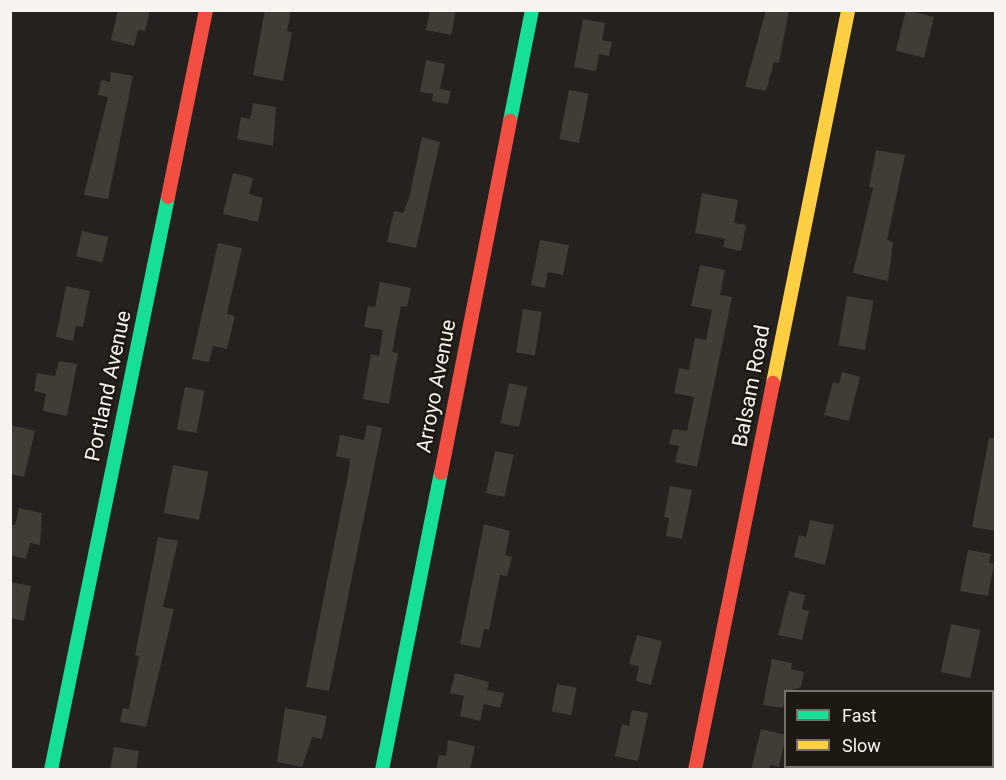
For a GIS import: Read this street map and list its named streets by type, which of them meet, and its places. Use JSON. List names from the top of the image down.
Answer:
{
  "streets": {
    "street": ["Portland Avenue", "Arroyo Avenue", "Balsam Road"]
  },
  "legend": ["Fast", "Slow"]
}
